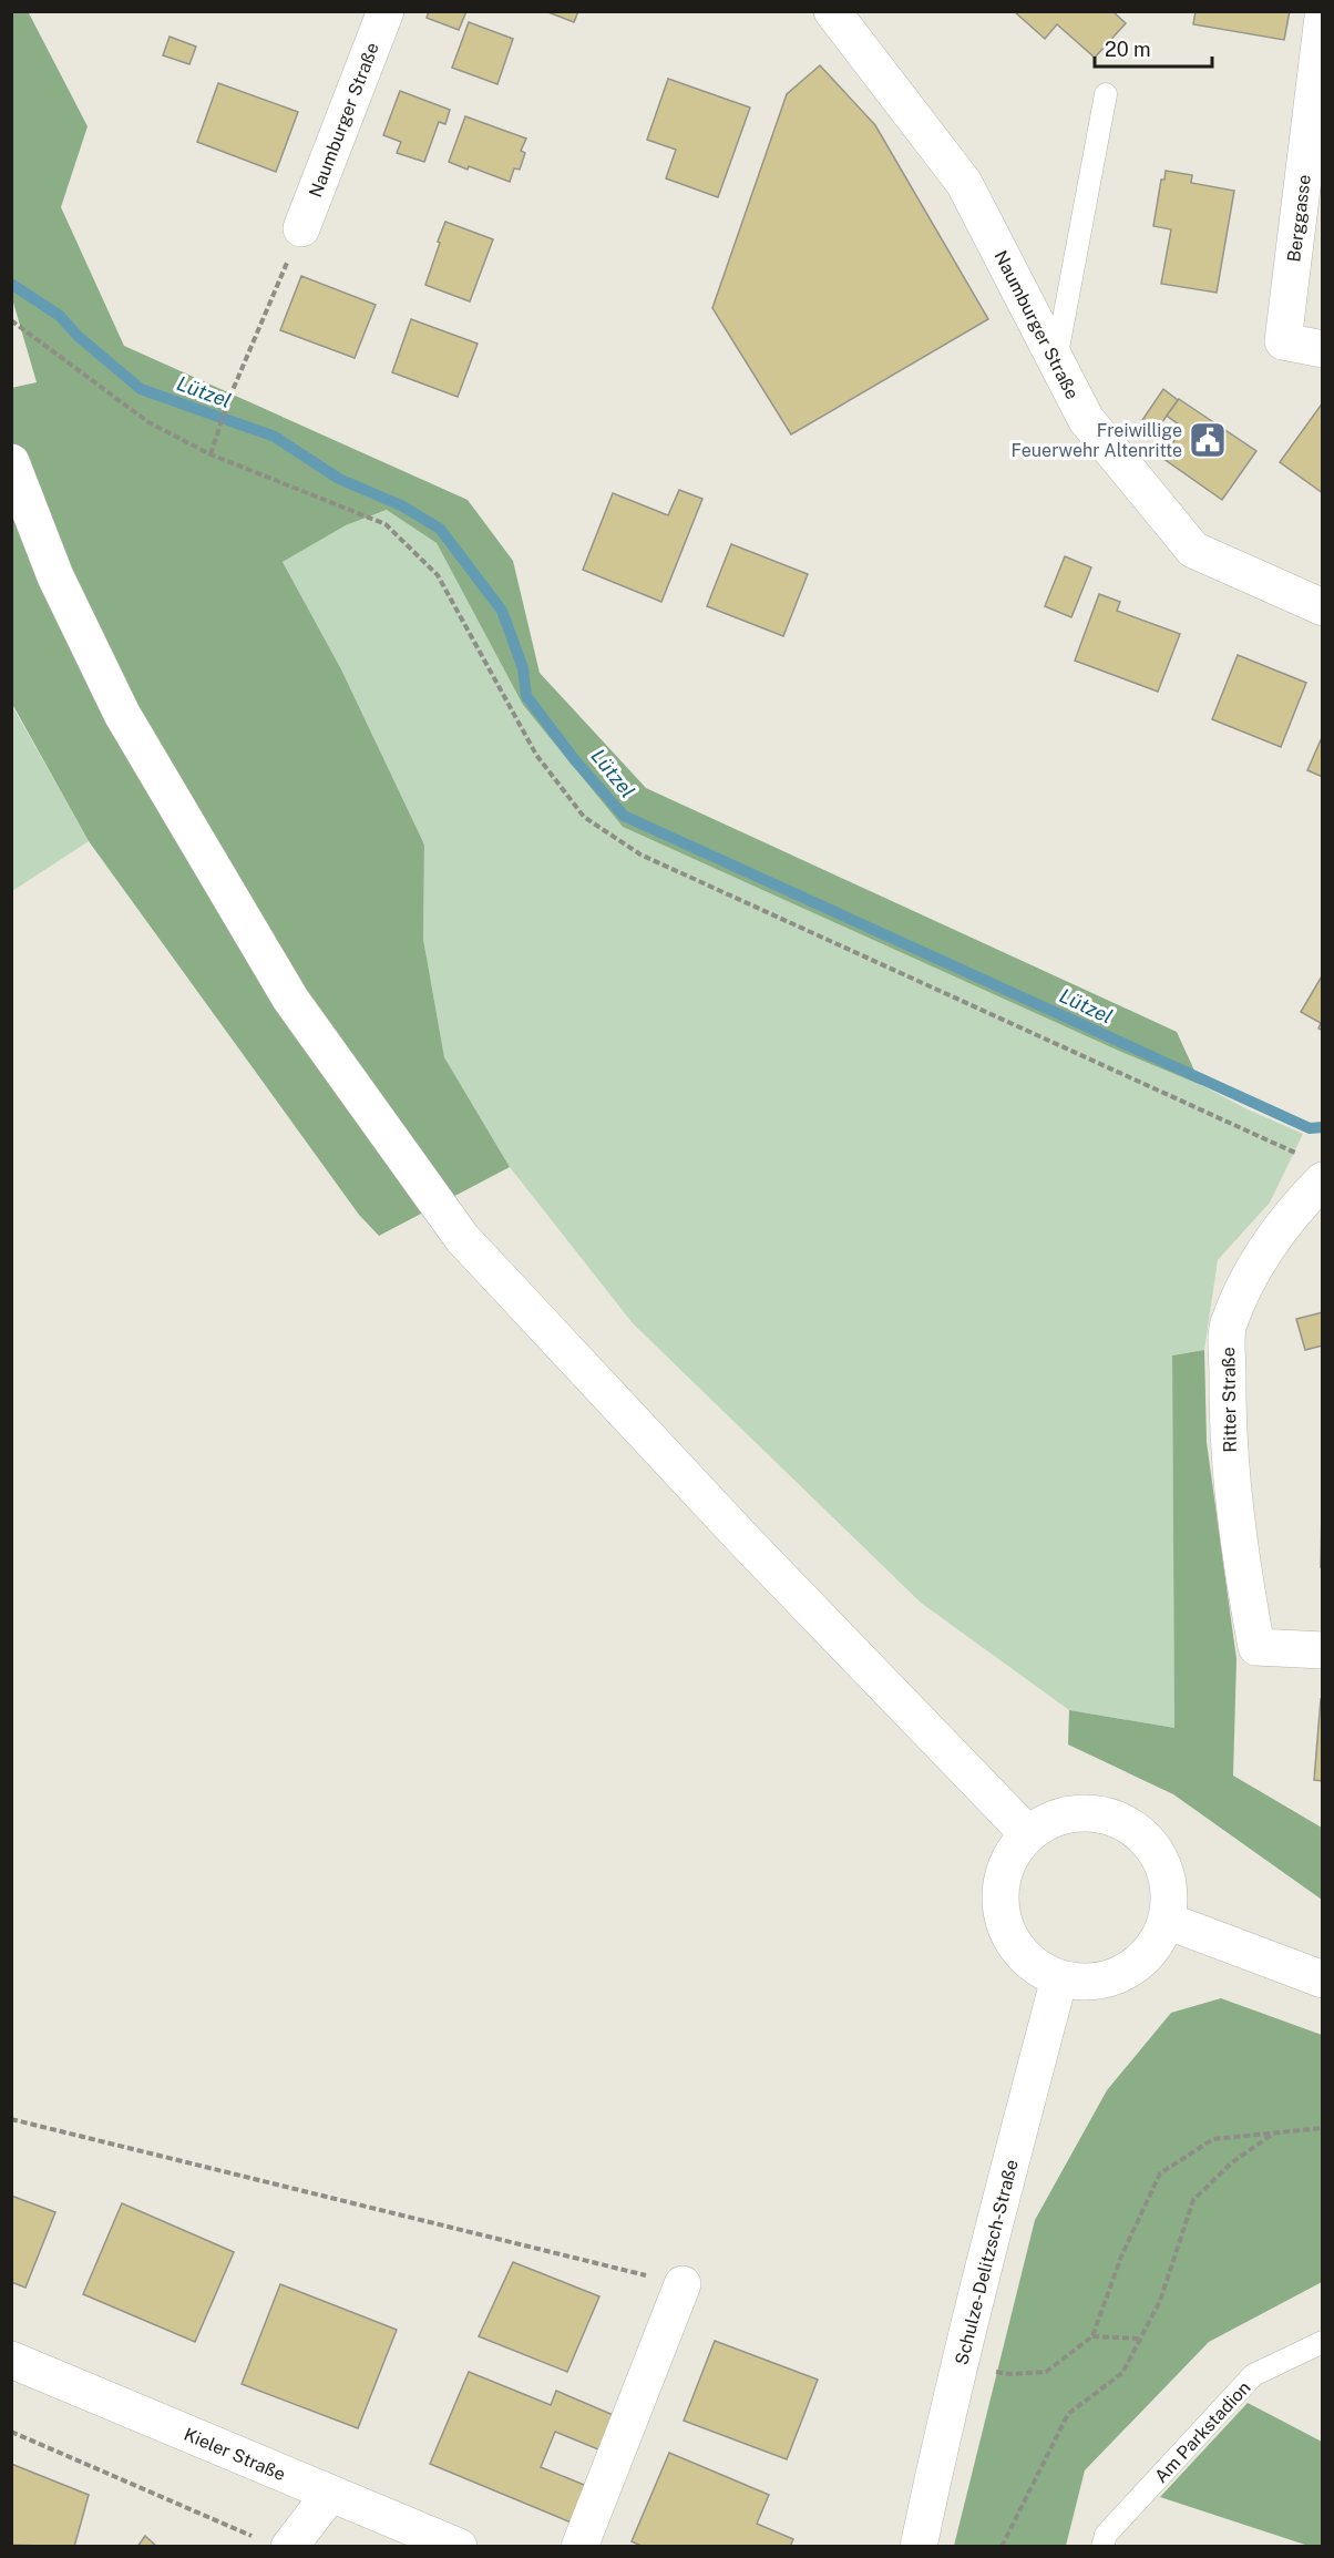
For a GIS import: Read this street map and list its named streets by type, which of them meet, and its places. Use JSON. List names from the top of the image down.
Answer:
{
  "streets": {
    "main road": [
      "Naumburger Straße",
      "Berggasse",
      "Ritter Straße",
      "Schulze-Delitzsch-Straße",
      "Kieler Straße"
    ],
    "lane": ["Am Parkstadion"]
  },
  "water": ["Lützel"],
  "places": {
    "public building": ["Freiwillige Feuerwehr Altenritte"]
  },
  "scale_bar": "20 m"
}
